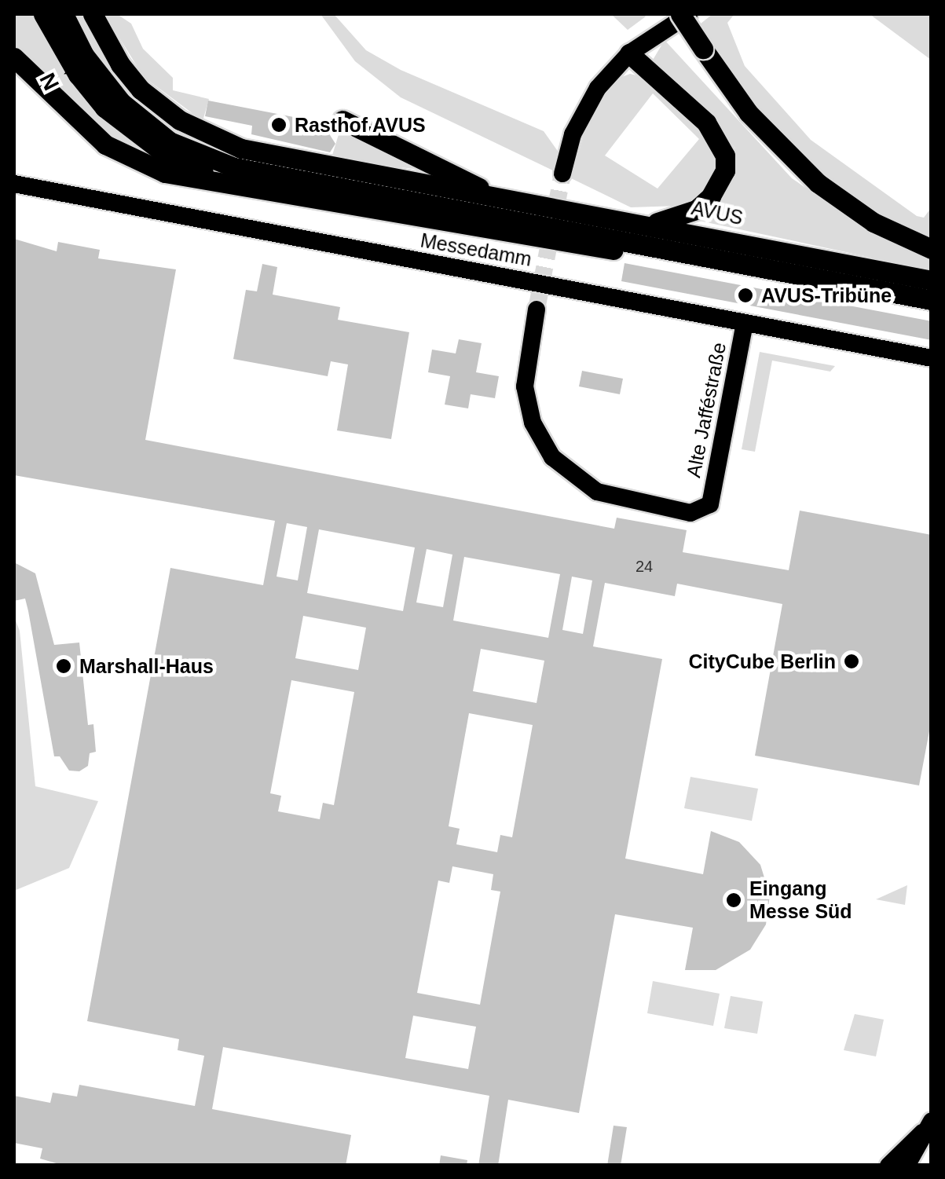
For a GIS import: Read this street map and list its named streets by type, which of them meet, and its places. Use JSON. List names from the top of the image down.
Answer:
{
  "streets": {
    "highway": ["AVUS"],
    "main road": ["Messedamm", "Alte Jafféstraße"]
  },
  "crossings": [
    ["Messedamm", "Alte Jafféstraße"]
  ],
  "places": [
    "Rasthof AVUS",
    "AVUS-Tribüne",
    "CityCube Berlin",
    "Marshall-Haus",
    "Eingang Messe Süd"
  ],
  "house_numbers": ["24"],
  "north": "bottom left"
}
